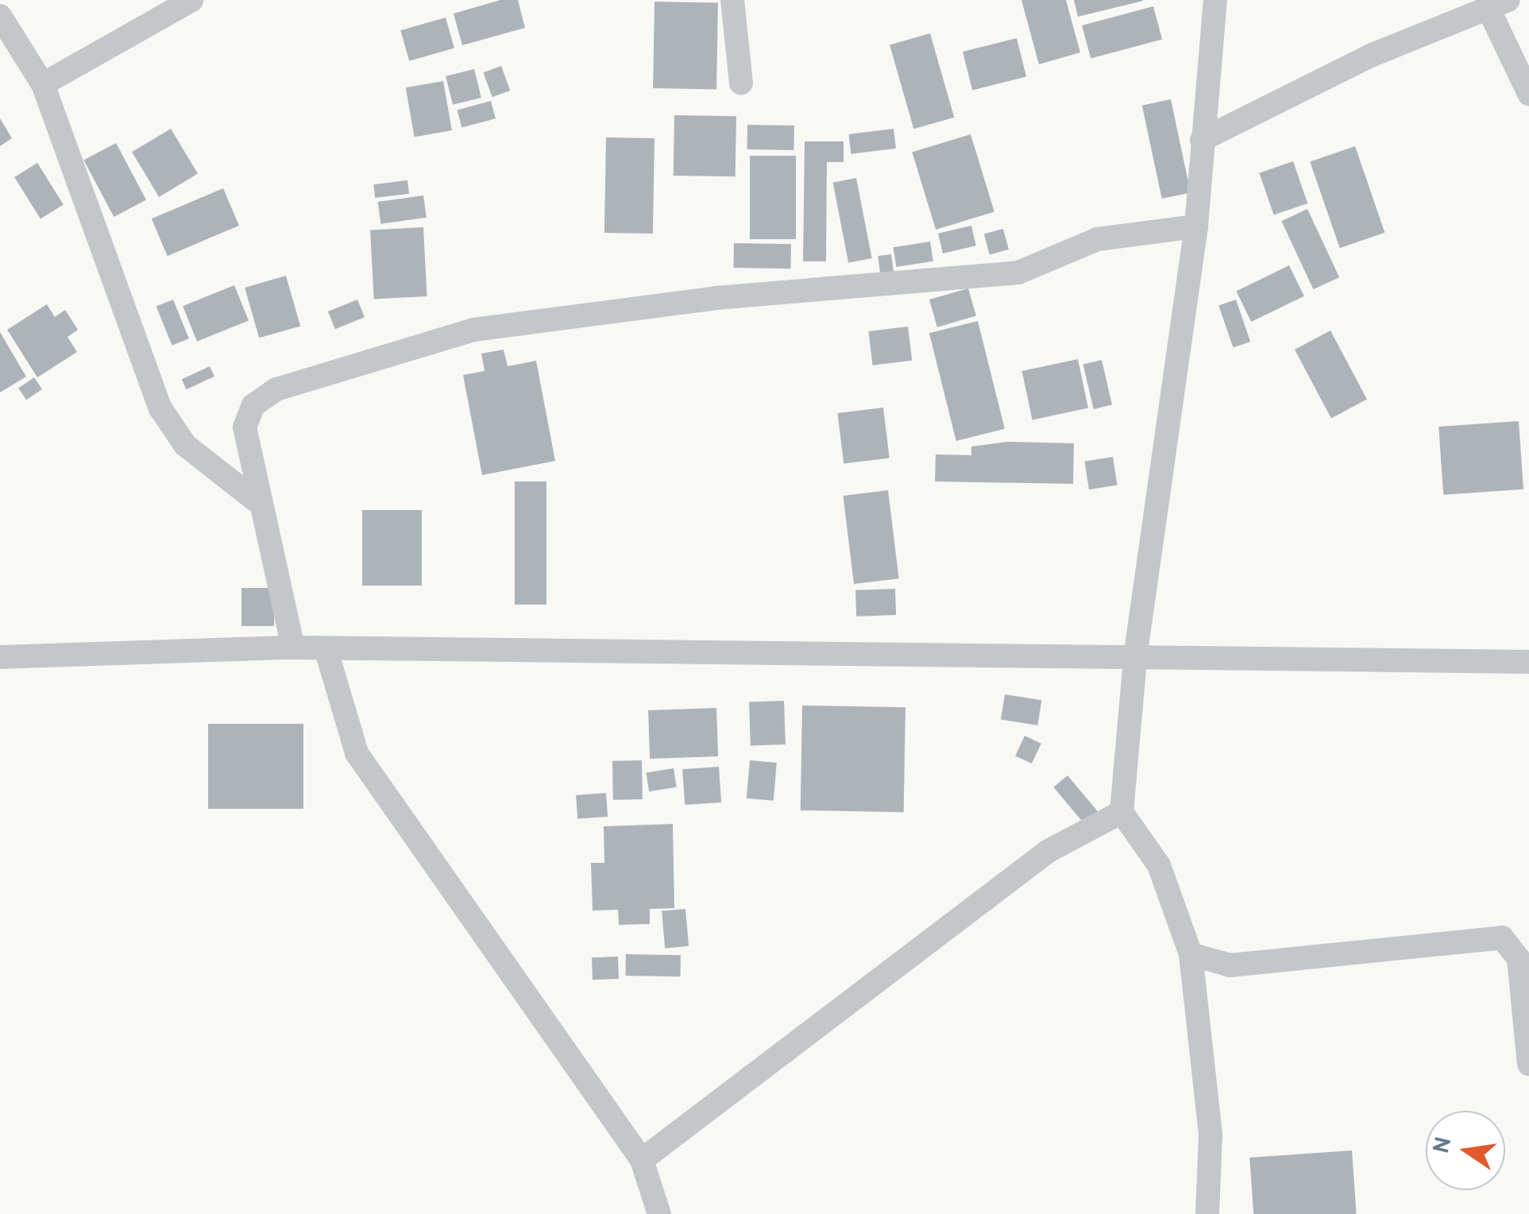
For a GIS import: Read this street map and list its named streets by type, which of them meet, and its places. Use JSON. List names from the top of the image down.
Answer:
{
  "north": "left"
}
